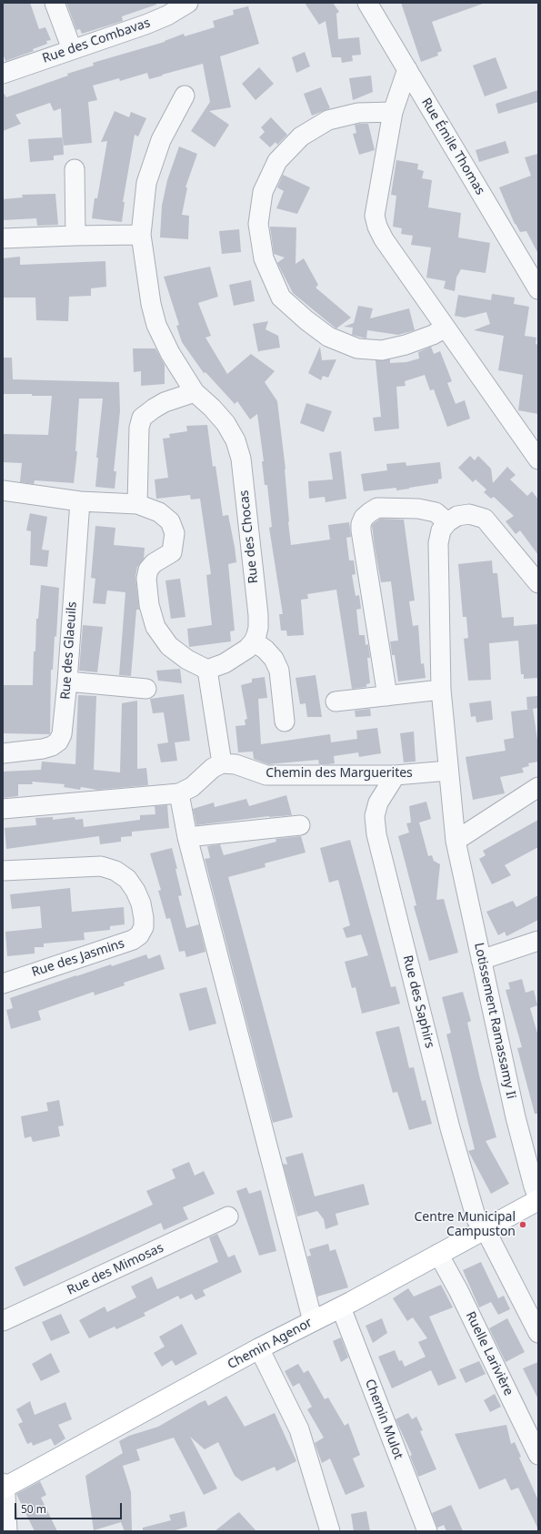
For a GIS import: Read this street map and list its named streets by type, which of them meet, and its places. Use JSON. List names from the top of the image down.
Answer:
{
  "streets": {
    "main road": ["Chemin Agenor"],
    "street": [
      "Rue des Combavas",
      "Rue Émile Thomas",
      "Rue des Chocas",
      "Rue des Glaeuils",
      "Chemin des Marguerites",
      "Rue des Jasmins",
      "Rue des Saphirs",
      "Lotissement Ramassamy Ii",
      "Rue des Mimosas",
      "Ruelle Larivière",
      "Chemin Mulot"
    ]
  },
  "crossings": [
    ["Chemin des Marguerites", "Rue des Saphirs"],
    ["Chemin des Marguerites", "Lotissement Ramassamy Ii"],
    ["Rue des Saphirs", "Chemin Agenor"],
    ["Lotissement Ramassamy Ii", "Chemin Agenor"],
    ["Chemin Agenor", "Ruelle Larivière"],
    ["Chemin Agenor", "Chemin Mulot"]
  ],
  "places": ["Centre Municipal Campuston"],
  "scale_bar": "50 m"
}
